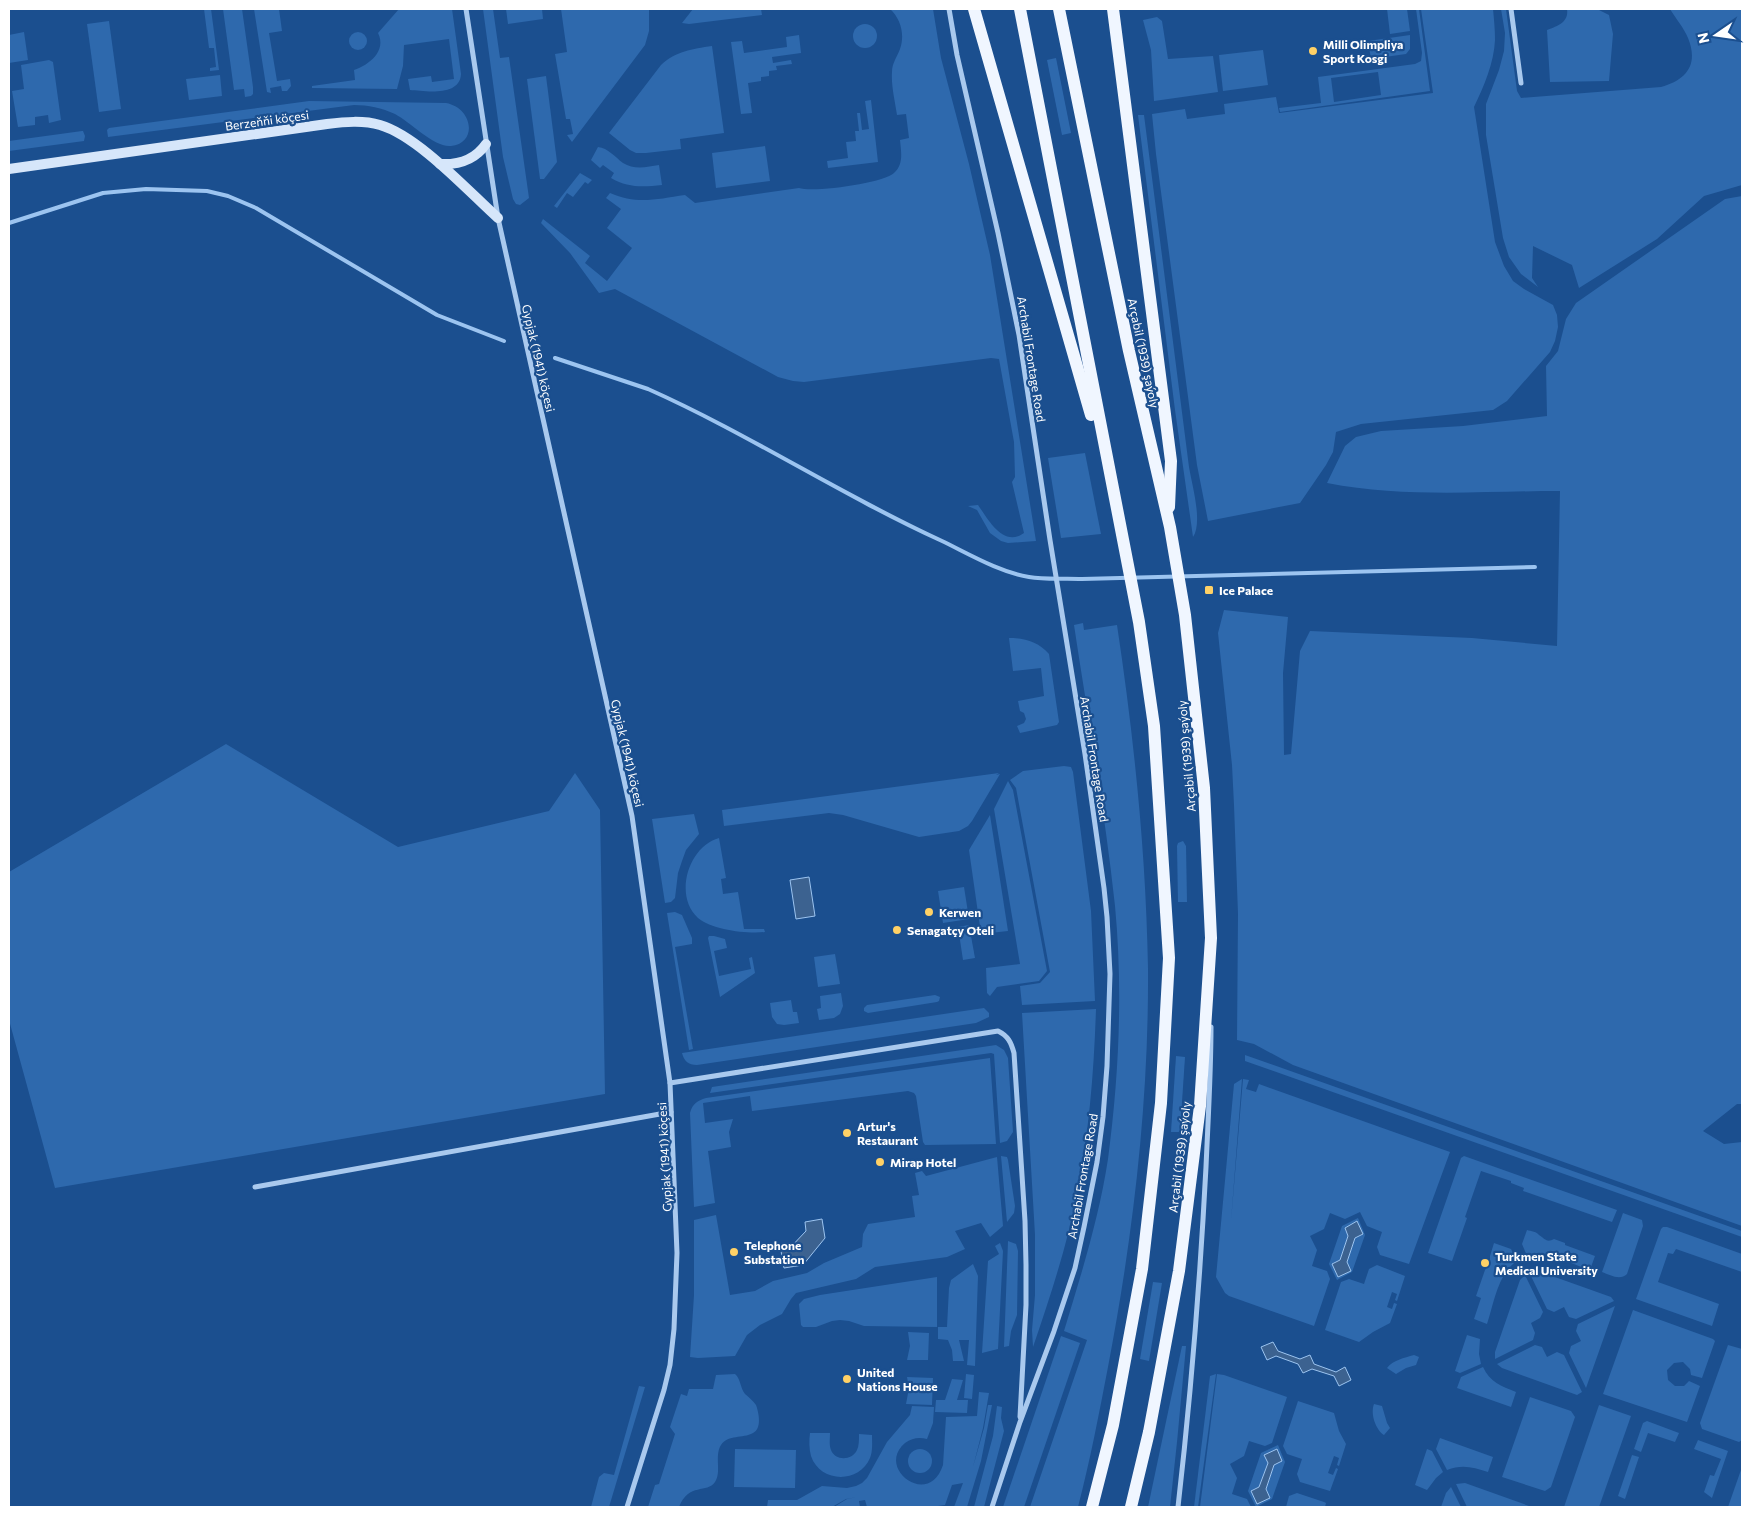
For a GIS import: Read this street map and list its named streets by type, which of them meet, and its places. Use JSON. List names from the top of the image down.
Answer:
{
  "streets": {
    "main road": ["Arçabil (1939) şaýoly"],
    "street": ["Berzeňňi köçesi", "Gypjak (1941) köçesi", "Archabil Frontage Road"]
  },
  "crossings": [
    ["Berzeňňi köçesi", "Gypjak (1941) köçesi"]
  ],
  "places": {
    "other": [
      "Milli Olimpliya Sport Kosgi",
      "Kerwen",
      "Senagatçy Oteli",
      "Artur's Restaurant",
      "Mirap Hotel",
      "Telephone Substation",
      "Turkmen State Medical University",
      "United Nations House"
    ],
    "transit": ["Ice Palace"]
  },
  "north": "left"
}
